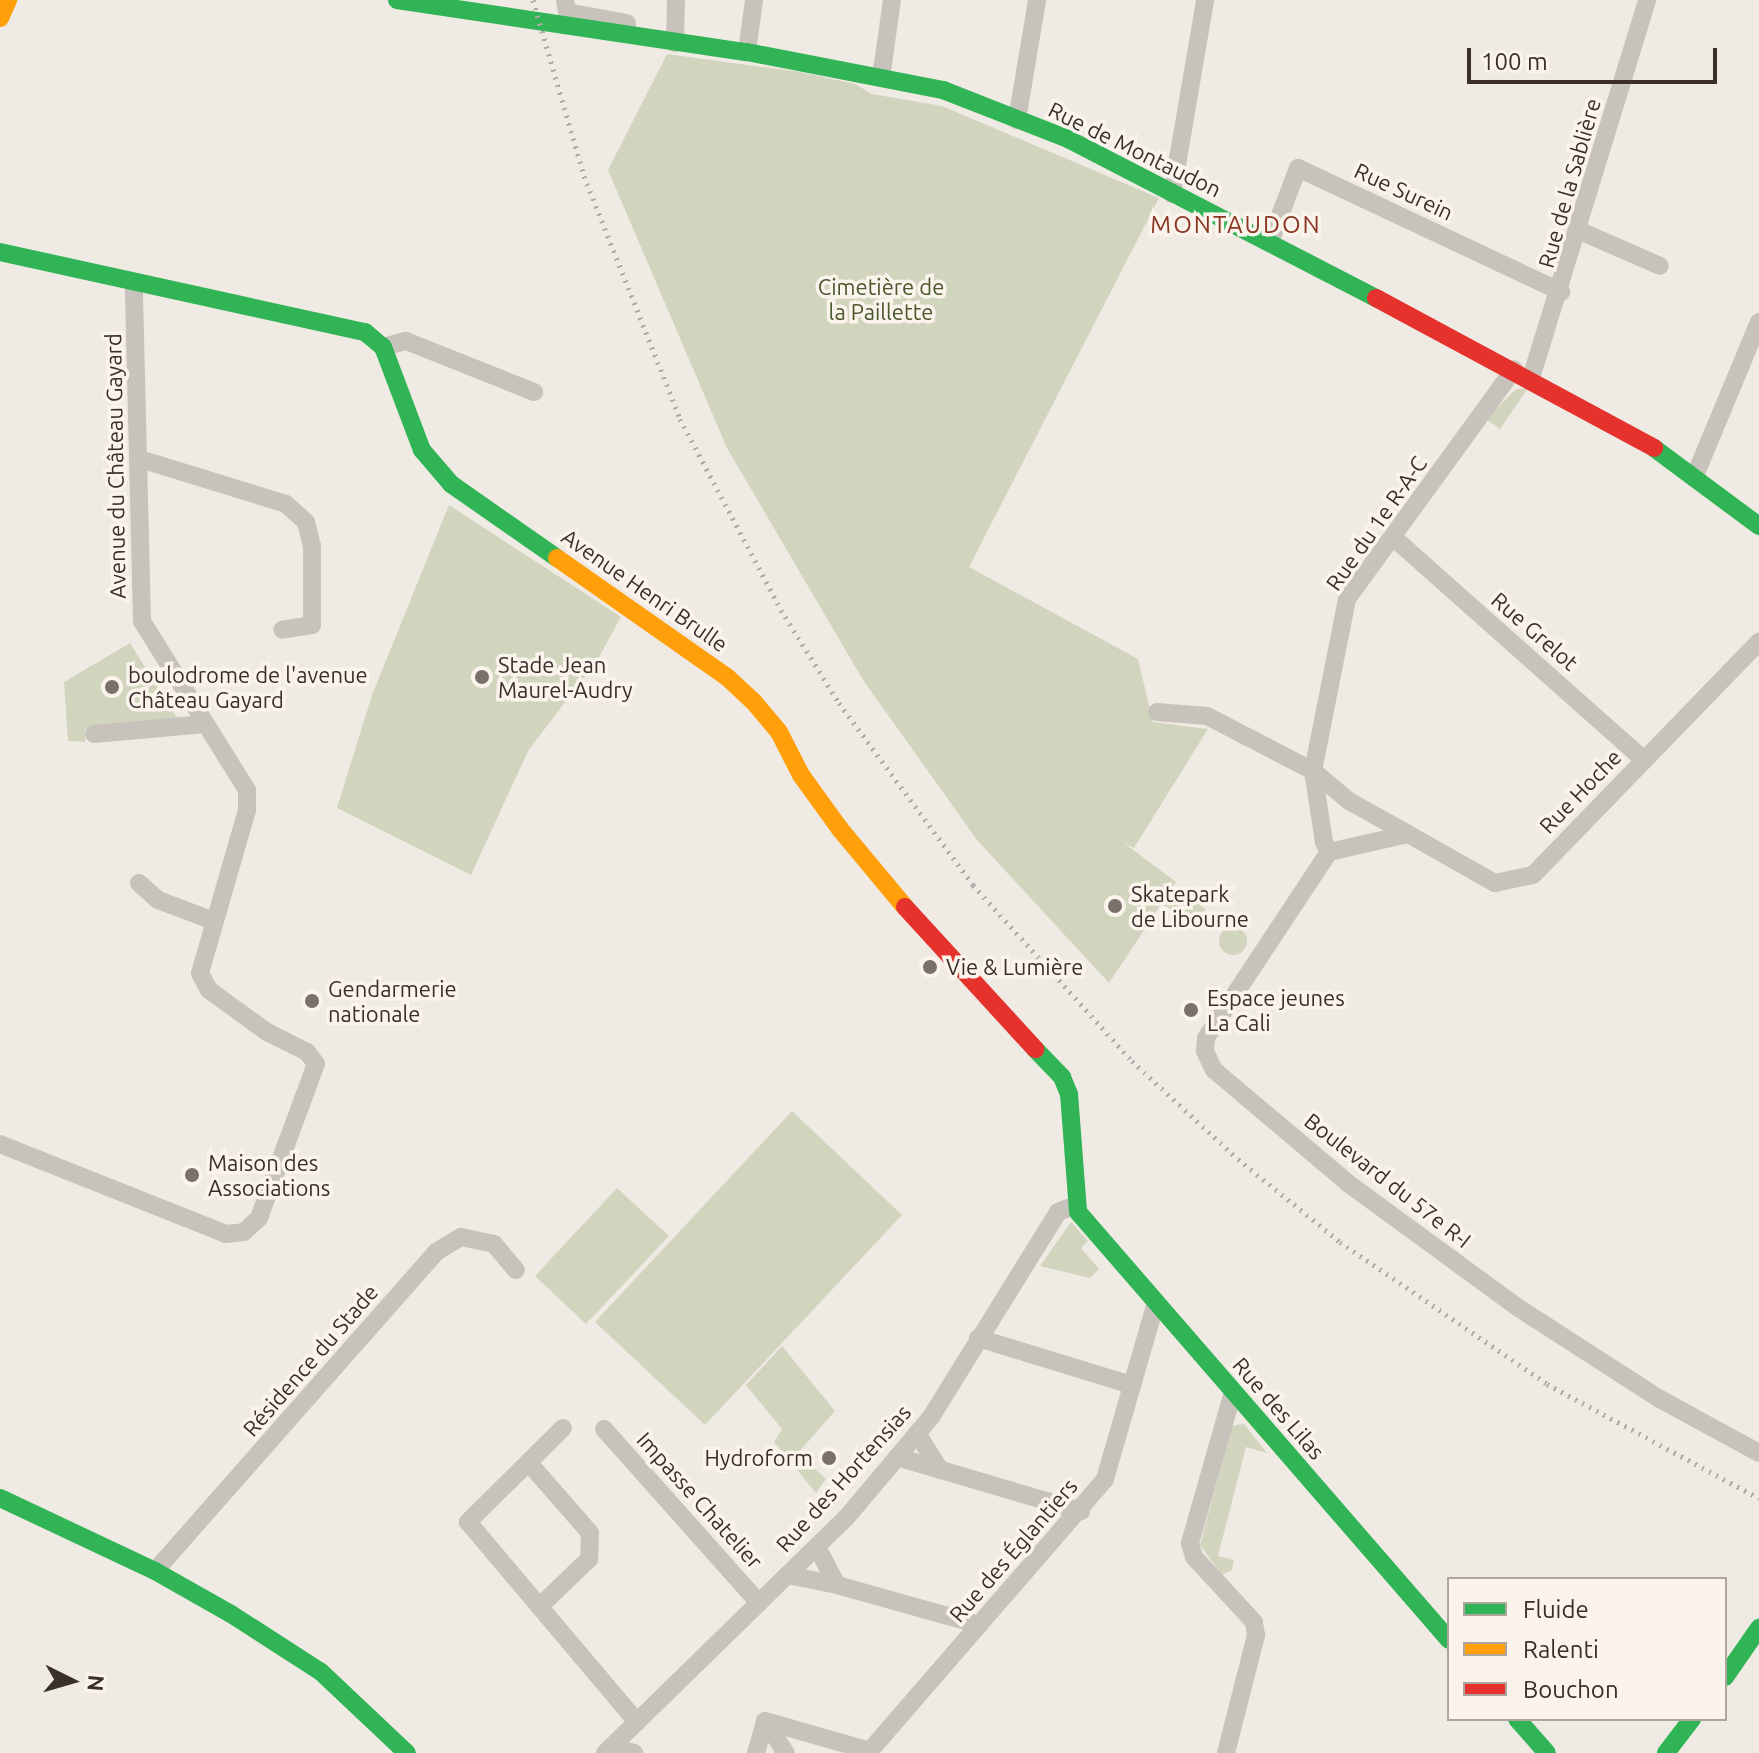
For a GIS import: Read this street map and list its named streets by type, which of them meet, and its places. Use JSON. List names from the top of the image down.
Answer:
{
  "streets": {
    "street": [
      "Rue de Montaudon",
      "Rue de la Sablière",
      "Rue Surein",
      "Avenue du Château Gayard",
      "Rue du 1e R-A-C",
      "Avenue Henri Brulle",
      "Rue Grelot",
      "Rue Hoche",
      "Boulevard du 57e R-I",
      "Résidence du Stade",
      "Rue des Lilas",
      "Rue des Hortensias",
      "Impasse Chatelier",
      "Rue des Églantiers"
    ]
  },
  "crossings": [
    ["Rue de Montaudon", "Rue de la Sablière"],
    ["Rue de Montaudon", "Rue Surein"],
    ["Rue de Montaudon", "Rue du 1e R-A-C"],
    ["Rue de la Sablière", "Rue Surein"],
    ["Rue du 1e R-A-C", "Rue Grelot"],
    ["Rue du 1e R-A-C", "Rue Hoche"],
    ["Avenue Henri Brulle", "Rue des Lilas"],
    ["Avenue Henri Brulle", "Rue des Hortensias"],
    ["Rue Grelot", "Rue Hoche"],
    ["Rue des Lilas", "Rue des Hortensias"],
    ["Rue des Lilas", "Rue des Églantiers"],
    ["Rue des Hortensias", "Impasse Chatelier"]
  ],
  "districts": ["MONTAUDON"],
  "parks": ["Cimetière de la Paillette"],
  "places": [
    "Stade Jean Maurel-Audry",
    "boulodrome de l'avenue Château Gayard",
    "Skatepark de Libourne",
    "Vie & Lumière",
    "Gendarmerie nationale",
    "Espace jeunes La Cali",
    "Maison des Associations",
    "Hydroform"
  ],
  "legend": ["Fluide", "Ralenti", "Bouchon"],
  "scale_bar": "100 m",
  "north": "right"
}
